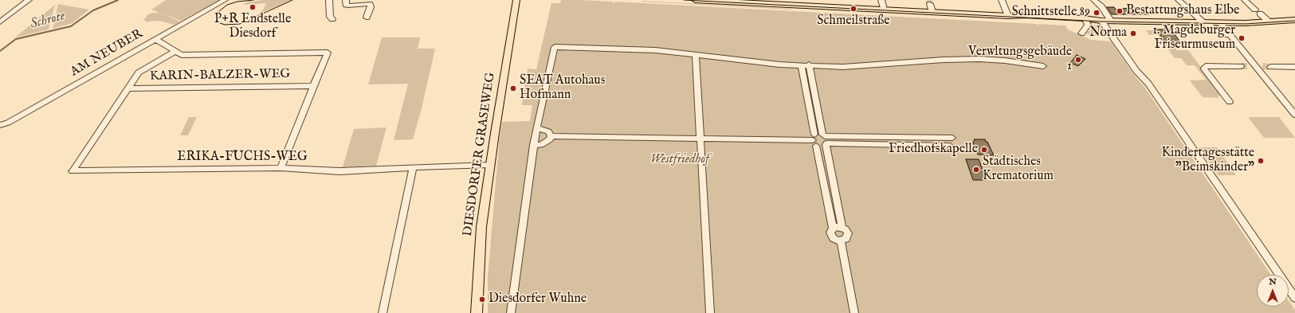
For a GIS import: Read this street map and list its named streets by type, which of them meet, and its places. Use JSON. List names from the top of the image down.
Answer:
{
  "streets": {
    "main road": ["DIESDORFER GRASEWEG"],
    "street": ["AM NEUBER", "KARIN-BALZER-WEG", "ERIKA-FUCHS-WEG"]
  },
  "crossings": [
    ["KARIN-BALZER-WEG", "ERIKA-FUCHS-WEG"],
    ["DIESDORFER GRASEWEG", "ERIKA-FUCHS-WEG"]
  ],
  "water": ["Schrote"],
  "parks": ["Westfriedhof"],
  "places": [
    "P+R Endstelle Diesdorf",
    "Schmeilstraße",
    "Bestattungshaus Elbe",
    "Schnittstelle 89",
    "Norma",
    "1. Magdeburger Friseurmuseum",
    "Verwltungsgebäude 1",
    "SEAT Autohaus Hofmann",
    "Friedhofskapelle",
    "Kindertagesstätte \"Beimskinder\"",
    "Städtisches Krematorium",
    "Diesdorfer Wuhne"
  ],
  "north": "top"
}
